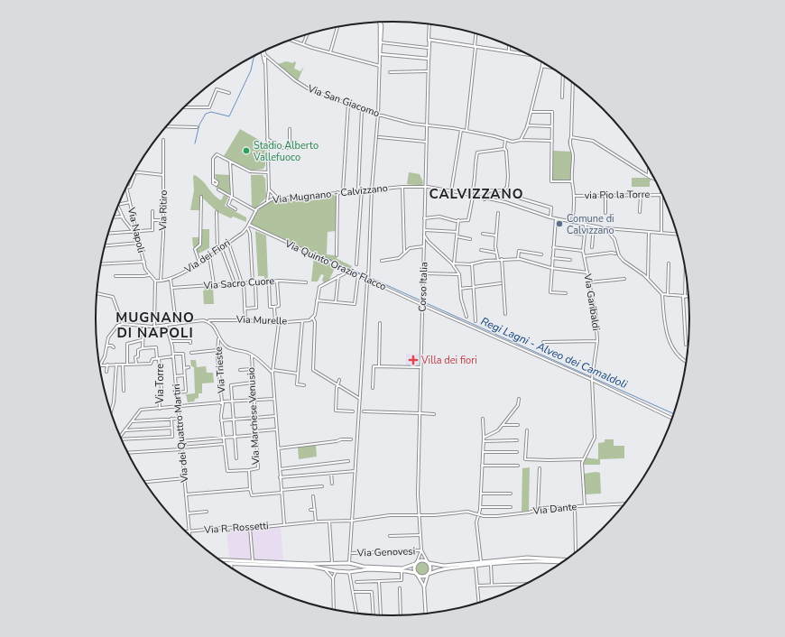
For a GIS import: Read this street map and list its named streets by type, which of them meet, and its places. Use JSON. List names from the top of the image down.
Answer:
{
  "streets": {
    "main road": ["Corso Italia"],
    "street": [
      "Via San Giacomo",
      "Via Mugnano - Calvizzano",
      "via Pio la Torre",
      "Via Ritiro",
      "Via Napoli",
      "Via dei Fiori",
      "Via Quinto Orazio Flacco",
      "Via Sacro Cuore",
      "Via Garibaldi",
      "Via Murelle",
      "Via Trieste",
      "Via Torre",
      "Via Marchese Venusio",
      "Via dei Quattro Martiri",
      "Via Dante",
      "Via R. Rossetti",
      "Via Genovesi"
    ]
  },
  "crossings": [
    ["Via San Giacomo", "Corso Italia"],
    ["Via Mugnano - Calvizzano", "Via dei Fiori"],
    ["Via Mugnano - Calvizzano", "Via Quinto Orazio Flacco"],
    ["Via Mugnano - Calvizzano", "Corso Italia"],
    ["Via Mugnano - Calvizzano", "Via Garibaldi"],
    ["Via Ritiro", "Via dei Fiori"],
    ["Via dei Fiori", "Via Quinto Orazio Flacco"],
    ["Via Quinto Orazio Flacco", "Corso Italia"],
    ["Via Quinto Orazio Flacco", "Via Garibaldi"],
    ["Corso Italia", "Via Dante"],
    ["Corso Italia", "Via Genovesi"],
    ["Via Trieste", "Via Torre"],
    ["Via Trieste", "Via dei Quattro Martiri"],
    ["Via dei Quattro Martiri", "Via R. Rossetti"],
    ["Via Dante", "Via R. Rossetti"]
  ],
  "districts": ["CALVIZZANO", "MUGNANO DI NAPOLI"],
  "water": ["Regi Lagni - Alveo dei Camaldoli"],
  "places": {
    "other": ["Stadio Alberto Vallefuoco", "Comune di Calvizzano"],
    "health": ["Villa dei fiori"]
  }
}
